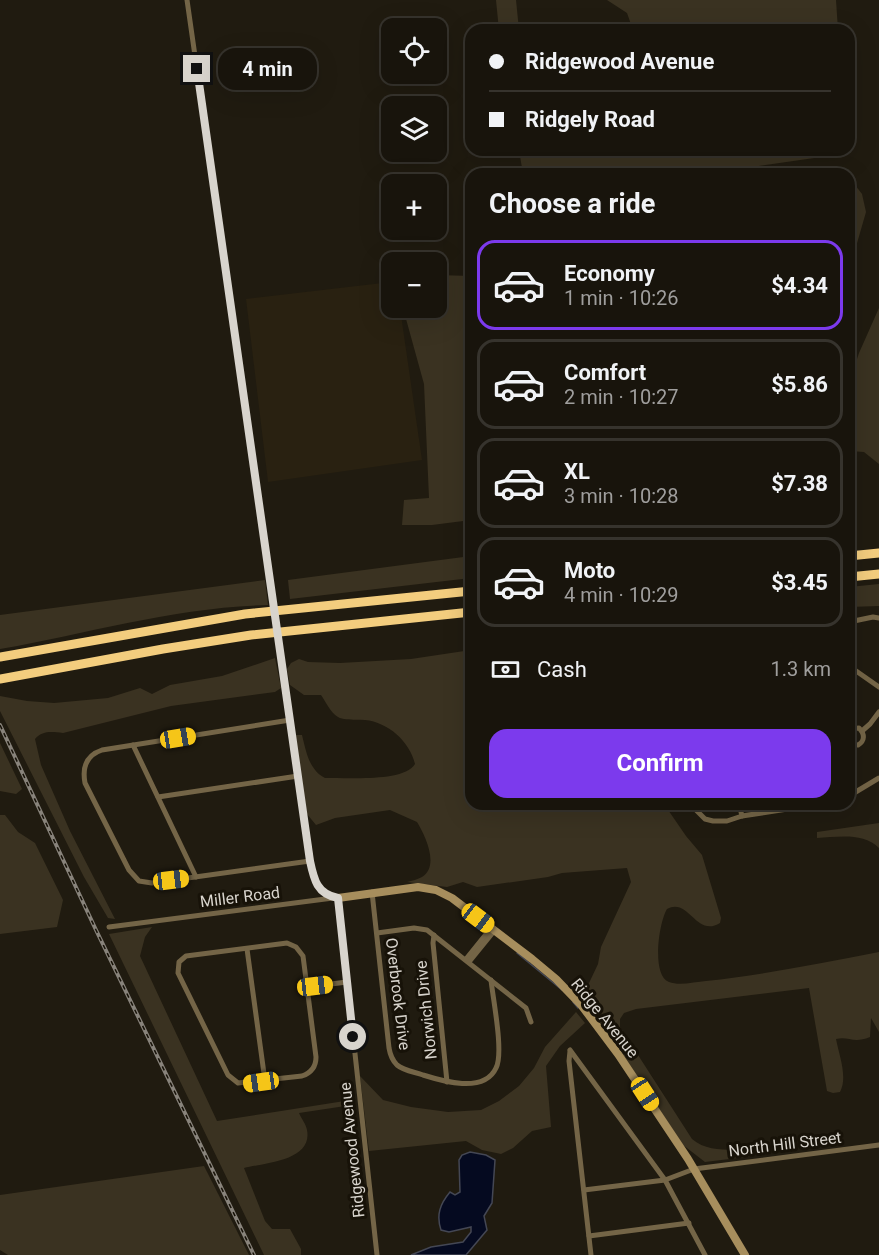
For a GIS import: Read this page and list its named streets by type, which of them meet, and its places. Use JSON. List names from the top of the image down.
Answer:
{
  "streets": {
    "street": [
      "Miller Road",
      "Overbrook Drive",
      "Norwich Drive",
      "Ridge Avenue",
      "North Hill Street",
      "Ridgewood Avenue"
    ]
  },
  "crossings": [
    ["Miller Road", "Ridge Avenue"],
    ["Miller Road", "Ridgewood Avenue"],
    ["Overbrook Drive", "Norwich Drive"],
    ["Overbrook Drive", "Ridge Avenue"],
    ["Ridge Avenue", "North Hill Street"],
    ["Ridge Avenue", "Ridgewood Avenue"]
  ],
  "page": {
    "map_buttons": ["+", "−"],
    "banner": ["Ridgewood Avenue", "Ridgely Road"],
    "bubble": "4 min",
    "heading": "Choose a ride",
    "list": [
      {
        "name": "Economy",
        "note": "1 min · 10:26",
        "value": "$4.34"
      },
      {
        "name": "Comfort",
        "note": "2 min · 10:27",
        "value": "$5.86"
      },
      {
        "name": "XL",
        "note": "3 min · 10:28",
        "value": "$7.38"
      },
      {
        "name": "Moto",
        "note": "4 min · 10:29",
        "value": "$3.45"
      }
    ],
    "pay": ["Cash", "1.3 km"],
    "buttons": "Confirm"
  }
}
